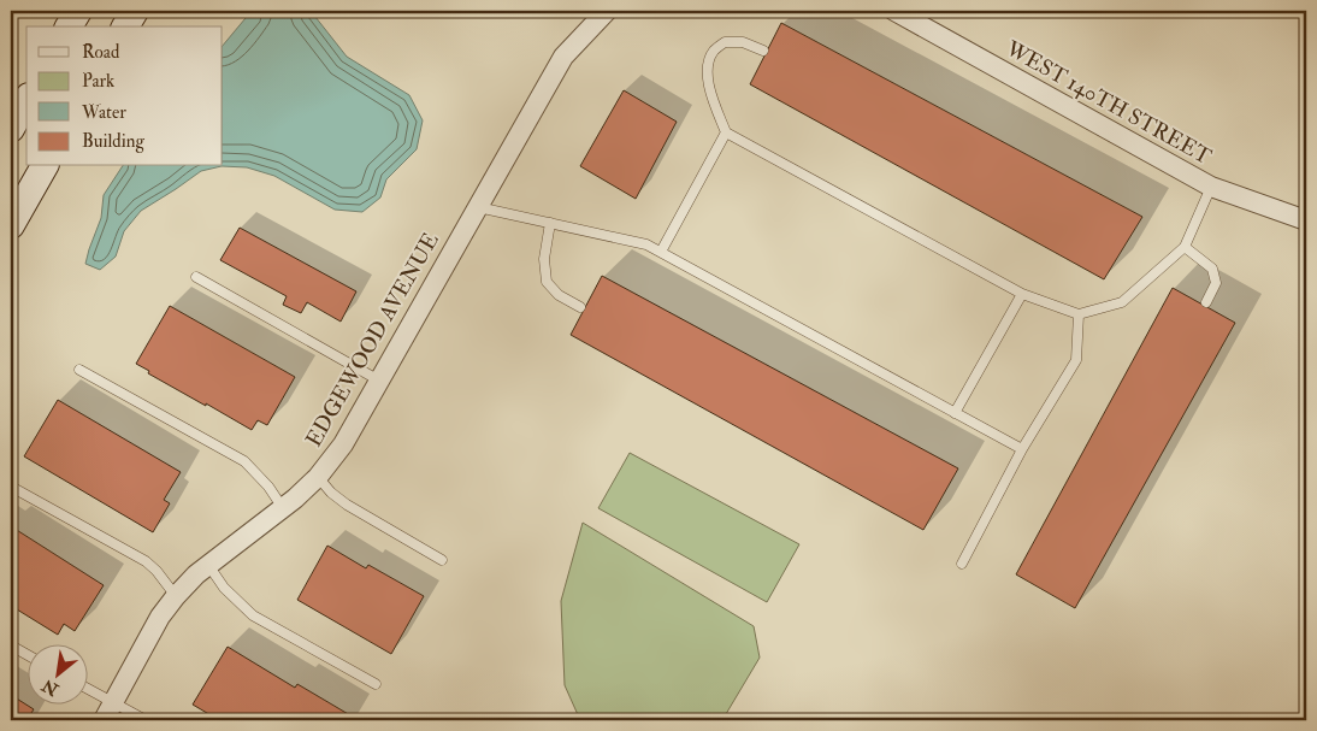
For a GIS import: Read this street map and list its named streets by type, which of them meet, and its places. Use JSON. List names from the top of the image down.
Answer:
{
  "streets": {
    "street": ["WEST 140TH STREET", "EDGEWOOD AVENUE"]
  },
  "legend": [
    "Road",
    "Park",
    "Water",
    "Building"
  ],
  "north": "bottom left"
}
